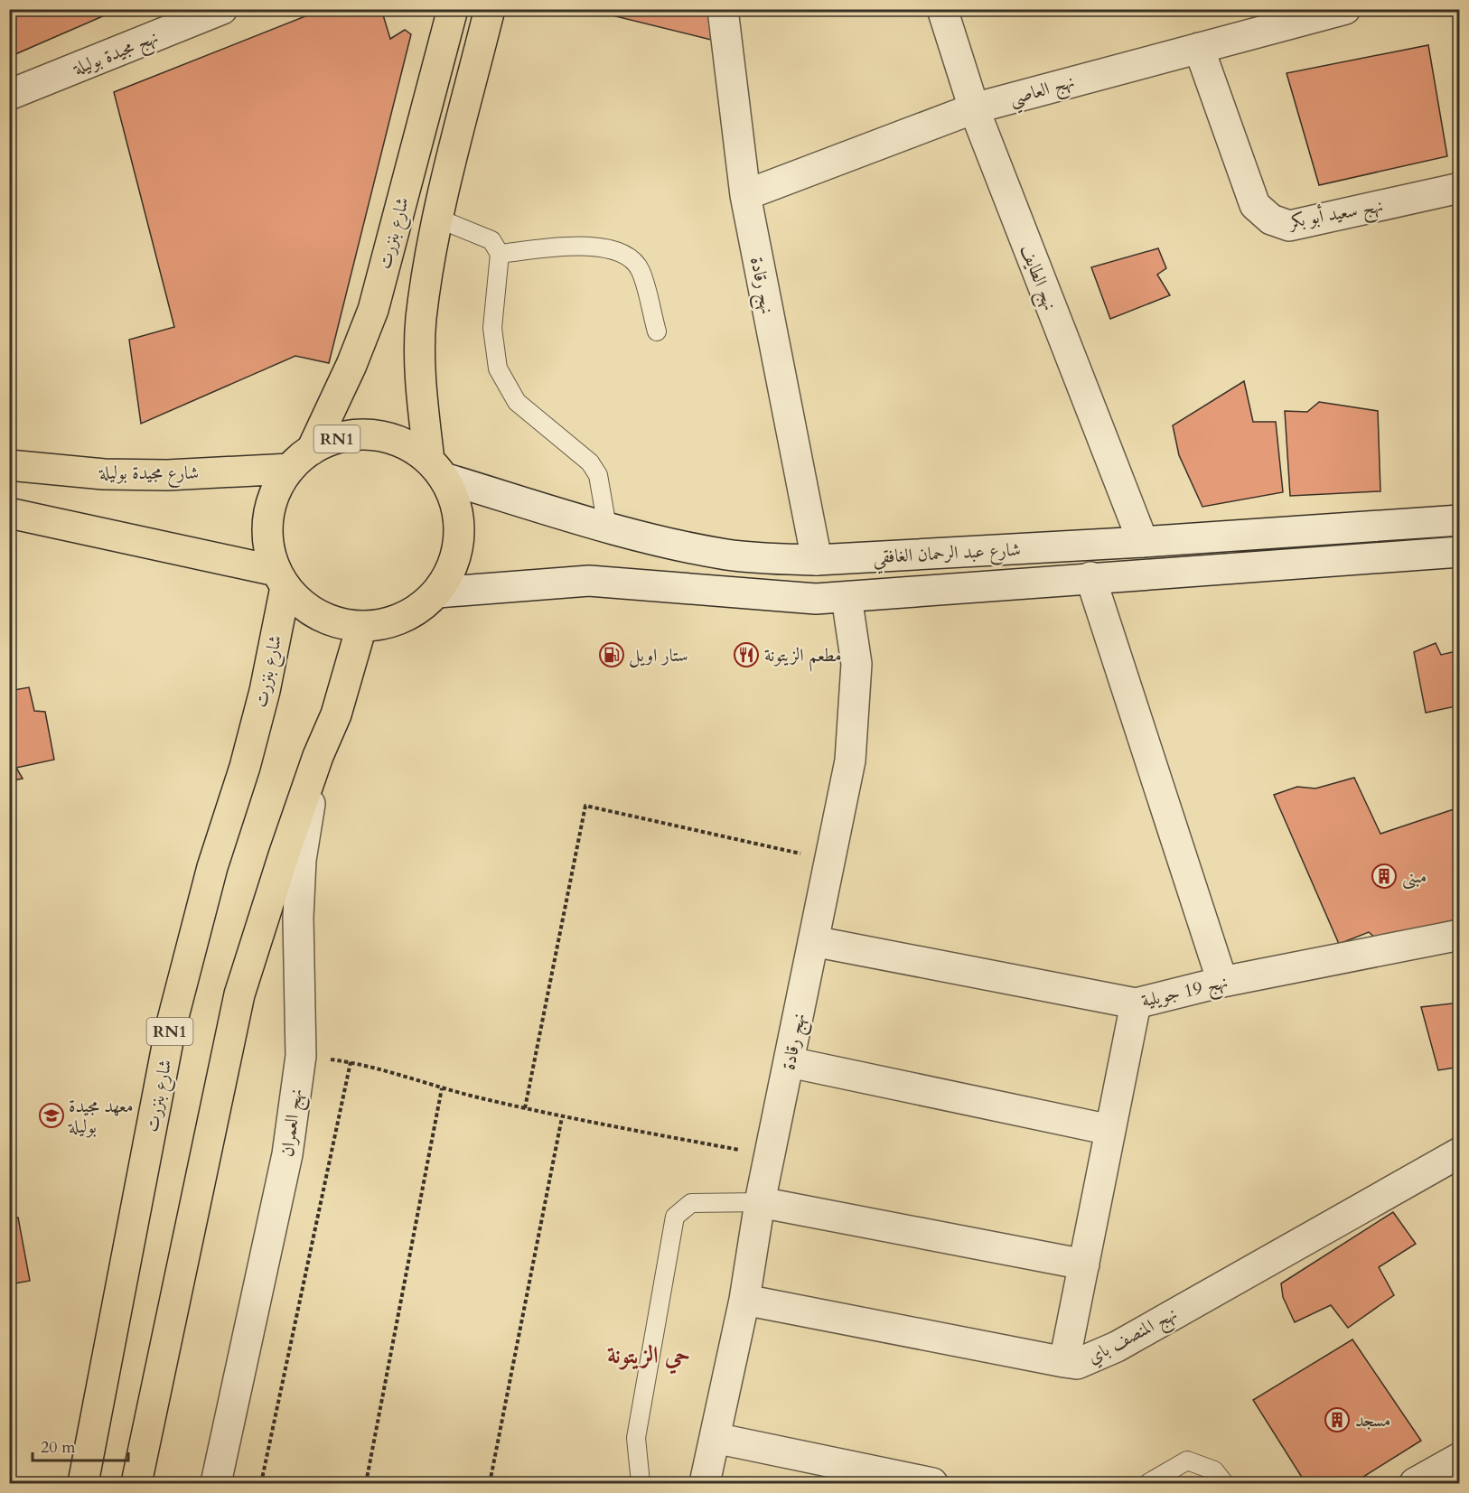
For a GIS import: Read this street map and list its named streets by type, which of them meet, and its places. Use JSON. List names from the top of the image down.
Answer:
{
  "streets": {
    "main road": ["شارع بنزرت", "RN1", "شارع مجيدة بوليلة"],
    "street": [
      "نهج مجيدة بوليلة",
      "نهج العاصي",
      "نهج سعيد أبو بكر",
      "نهج الطايف",
      "نهج رقادة",
      "شارع عبد الرحمان الغافقي",
      "نهج 19 جويلية",
      "نهج العمران",
      "نهج المنصف باي"
    ]
  },
  "crossings": [
    ["نهج العاصي", "نهج سعيد أبو بكر"],
    ["نهج العاصي", "نهج الطايف"],
    ["نهج العاصي", "نهج رقادة"],
    ["شارع بنزرت", "RN1"],
    ["شارع بنزرت", "شارع مجيدة بوليلة"],
    ["شارع بنزرت", "شارع عبد الرحمان الغافقي"],
    ["نهج الطايف", "شارع عبد الرحمان الغافقي"],
    ["نهج رقادة", "شارع عبد الرحمان الغافقي"],
    ["نهج رقادة", "نهج 19 جويلية"],
    ["RN1", "شارع مجيدة بوليلة"],
    ["RN1", "شارع عبد الرحمان الغافقي"],
    ["شارع مجيدة بوليلة", "شارع عبد الرحمان الغافقي"],
    ["نهج 19 جويلية", "نهج المنصف باي"]
  ],
  "districts": ["حي الزيتونة"],
  "places": {
    "fuel station": ["ستار اويل"],
    "restaurant": ["مطعم الزيتونة"],
    "building": ["مبنى", "مسجد"],
    "school or university": ["معهد مجيدة بوليلة"]
  },
  "scale_bar": "20 m"
}
